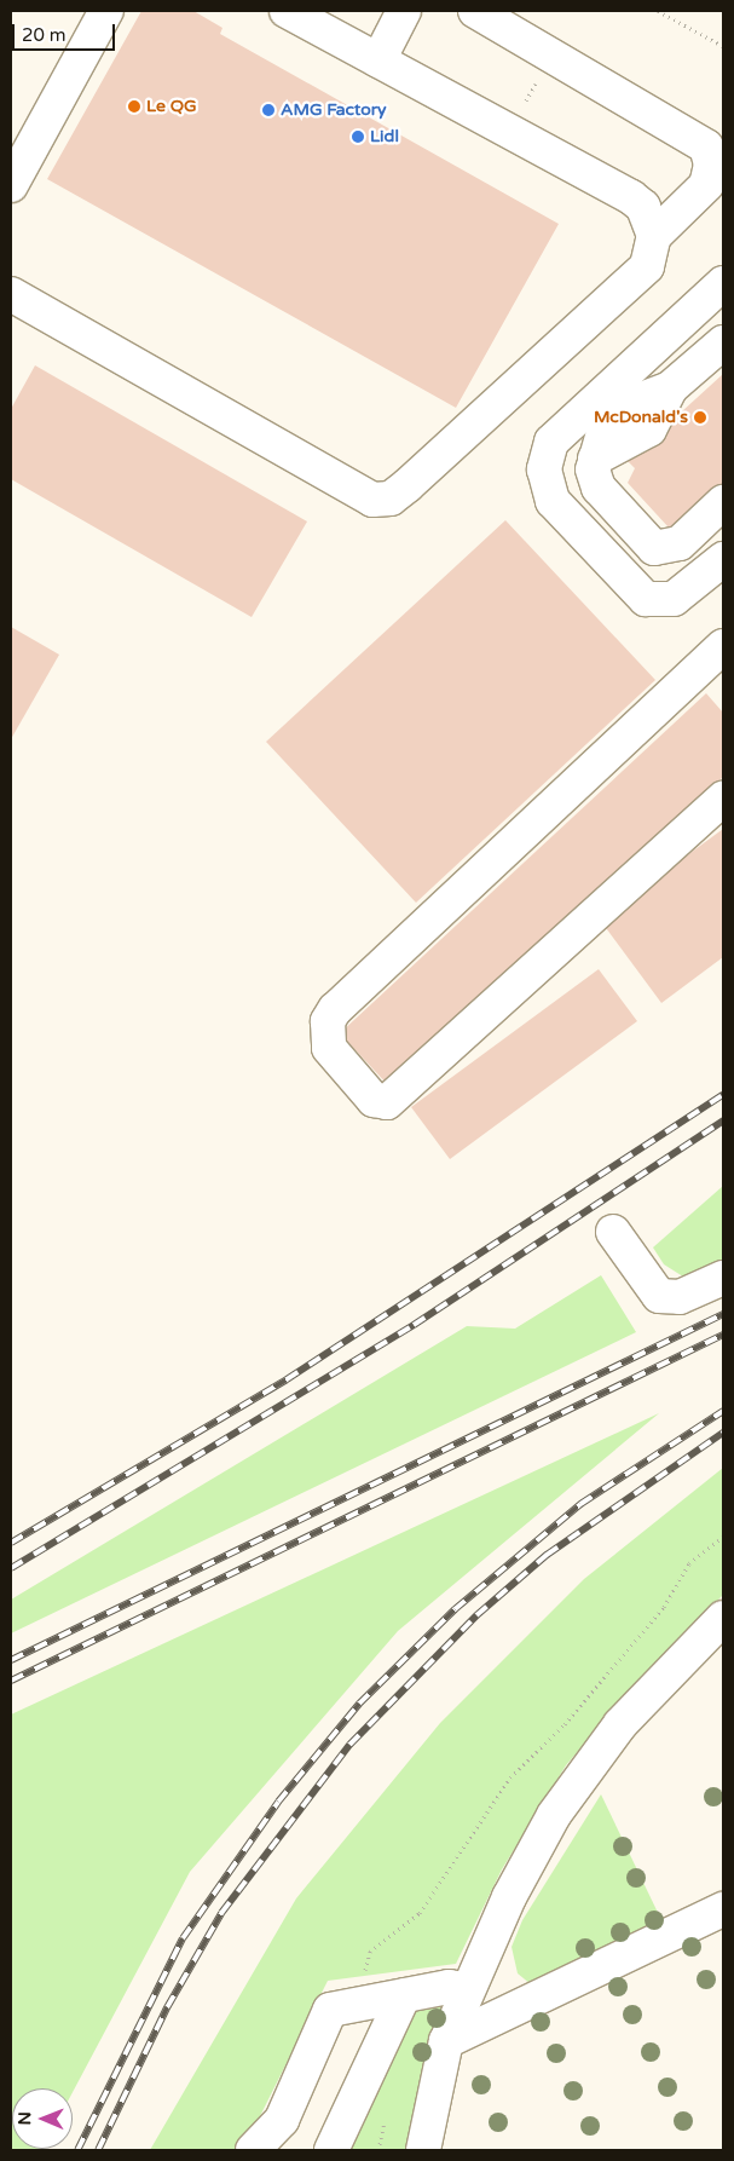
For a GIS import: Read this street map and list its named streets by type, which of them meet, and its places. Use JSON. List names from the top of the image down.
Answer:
{
  "places": [
    "Le QG",
    "AMG Factory",
    "Lidl",
    "McDonald's"
  ],
  "scale_bar": "20 m",
  "north": "left"
}
